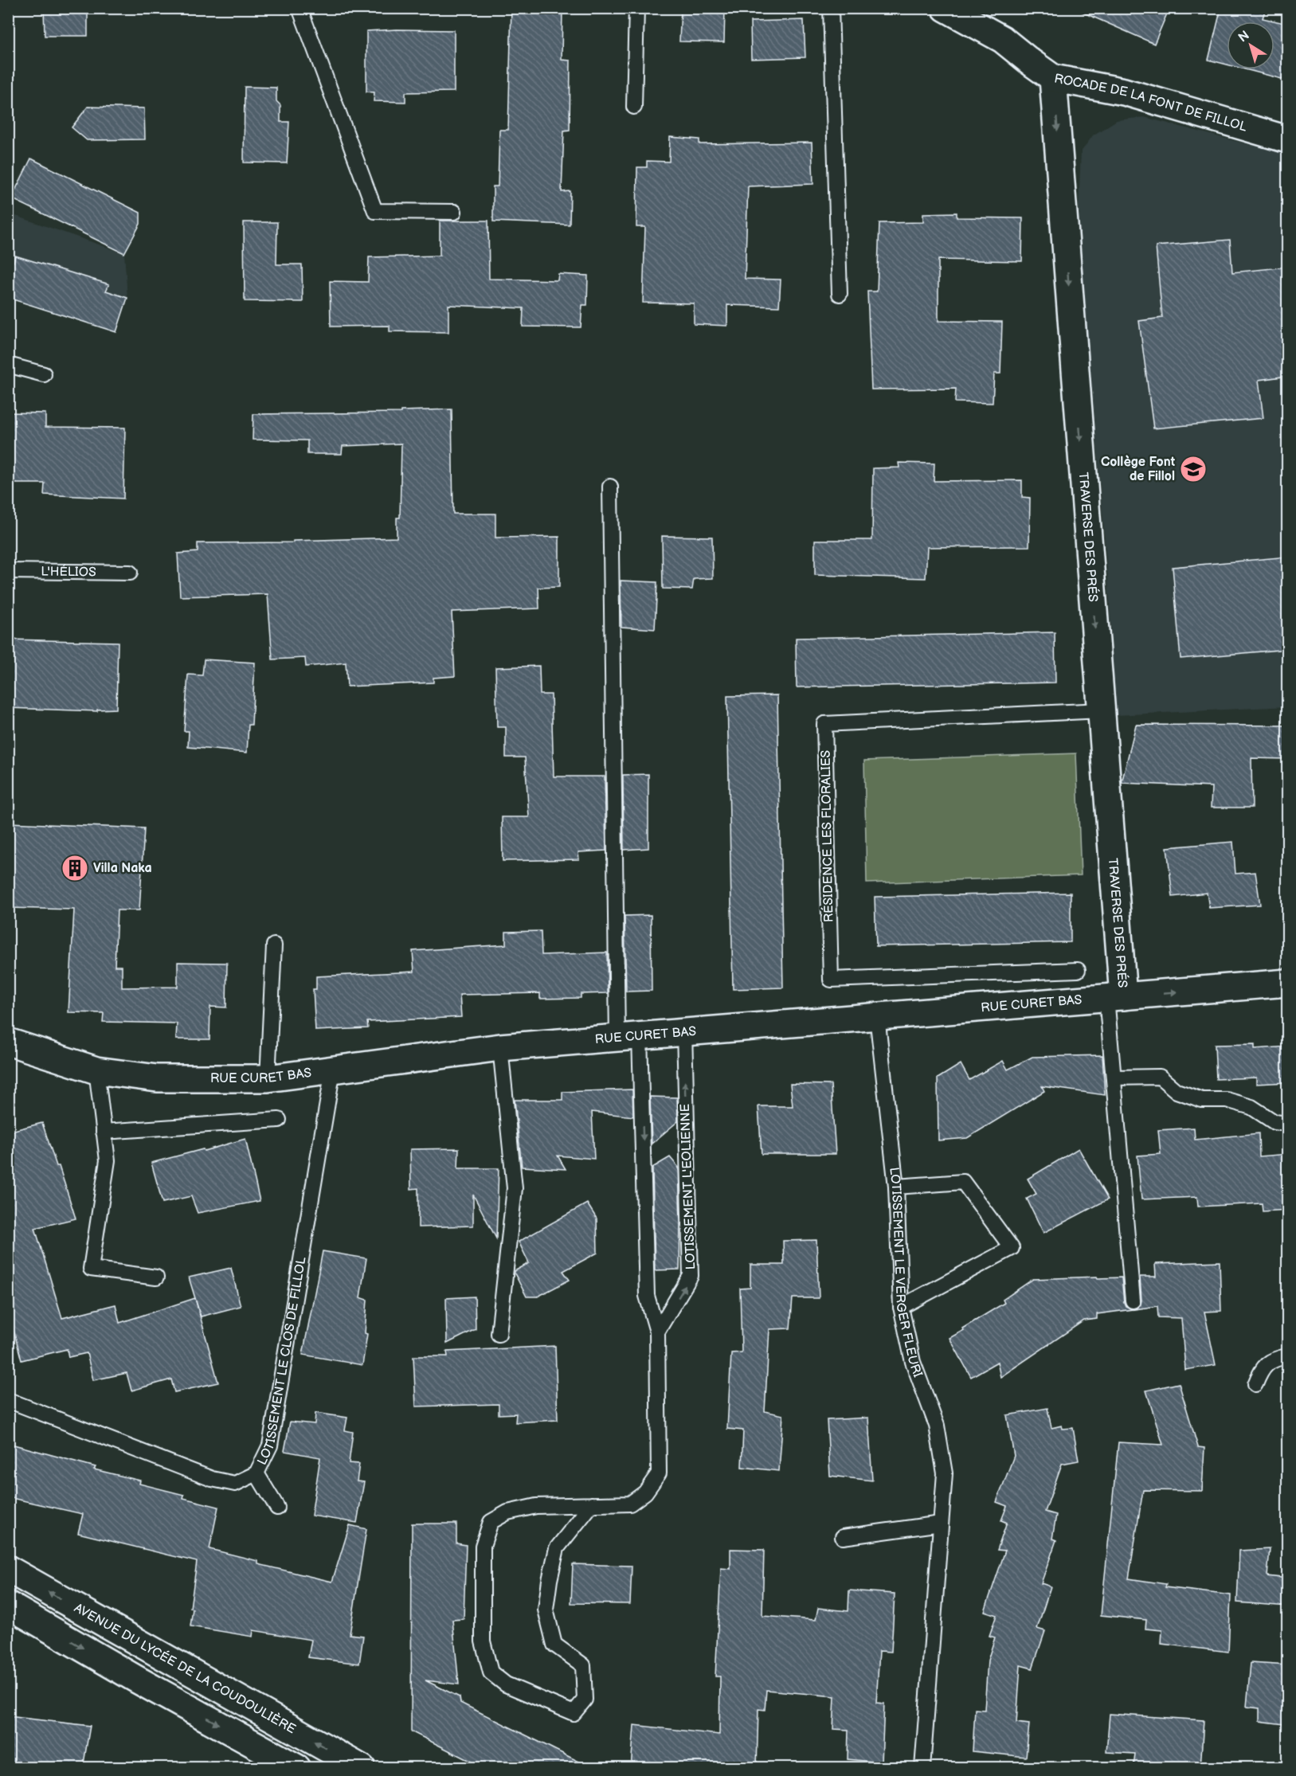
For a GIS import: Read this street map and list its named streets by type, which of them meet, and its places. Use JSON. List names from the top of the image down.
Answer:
{
  "streets": {
    "street": [
      "ROCADE DE LA FONT DE FILLOL",
      "TRAVERSE DES PRÉS",
      "RUE CURET BAS",
      "AVENUE DU LYCÉE DE LA COUDOULIÈRE"
    ],
    "lane": [
      "L'HÉLIOS",
      "RÉSIDENCE LES FLORALIES",
      "LOTISSEMENT L'EOLIENNE",
      "LOTISSEMENT LE VERGER FLEURI",
      "LOTISSEMENT LE CLOS DE FILLOL"
    ]
  },
  "crossings": [
    ["ROCADE DE LA FONT DE FILLOL", "TRAVERSE DES PRÉS"],
    ["TRAVERSE DES PRÉS", "RÉSIDENCE LES FLORALIES"],
    ["TRAVERSE DES PRÉS", "RUE CURET BAS"],
    ["RUE CURET BAS", "LOTISSEMENT L'EOLIENNE"],
    ["RUE CURET BAS", "LOTISSEMENT LE VERGER FLEURI"],
    ["RUE CURET BAS", "LOTISSEMENT LE CLOS DE FILLOL"]
  ],
  "one_way": ["TRAVERSE DES PRÉS"],
  "places": {
    "school or university": ["Collège Font de Fillol"],
    "building": ["Villa Naka"]
  },
  "north": "top left"
}
